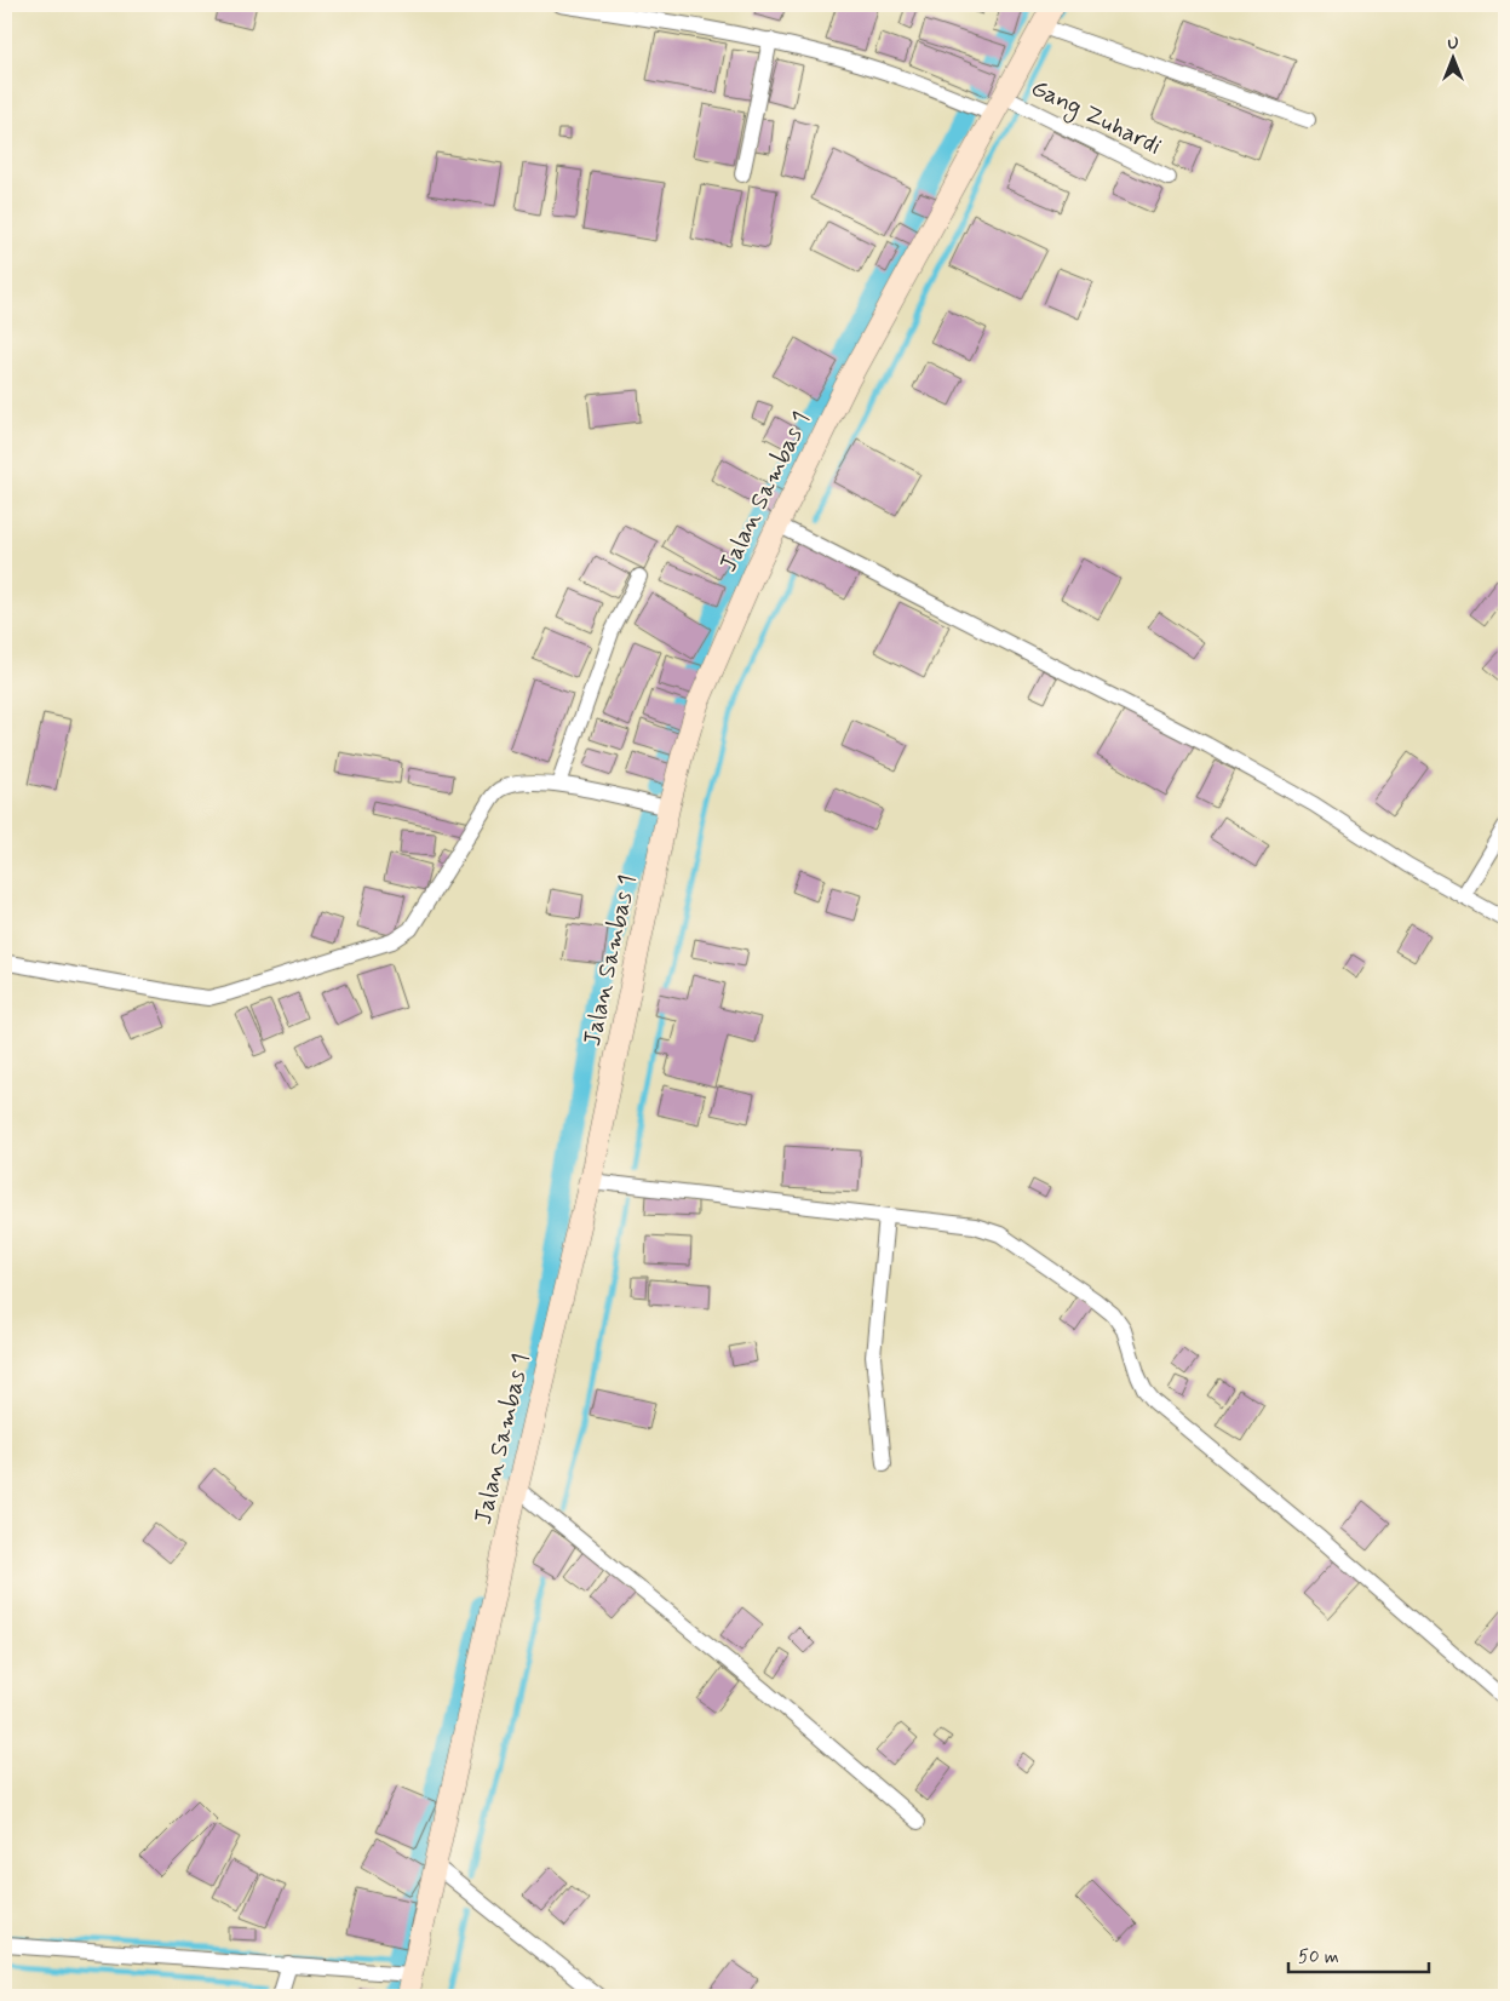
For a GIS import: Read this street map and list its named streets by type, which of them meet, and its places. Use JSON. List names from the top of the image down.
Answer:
{
  "streets": {
    "street": ["Gang Zuhardi", "Jalan Sambas 1"]
  },
  "crossings": [
    ["Gang Zuhardi", "Jalan Sambas 1"]
  ],
  "scale_bar": "50 m",
  "north": "top"
}
